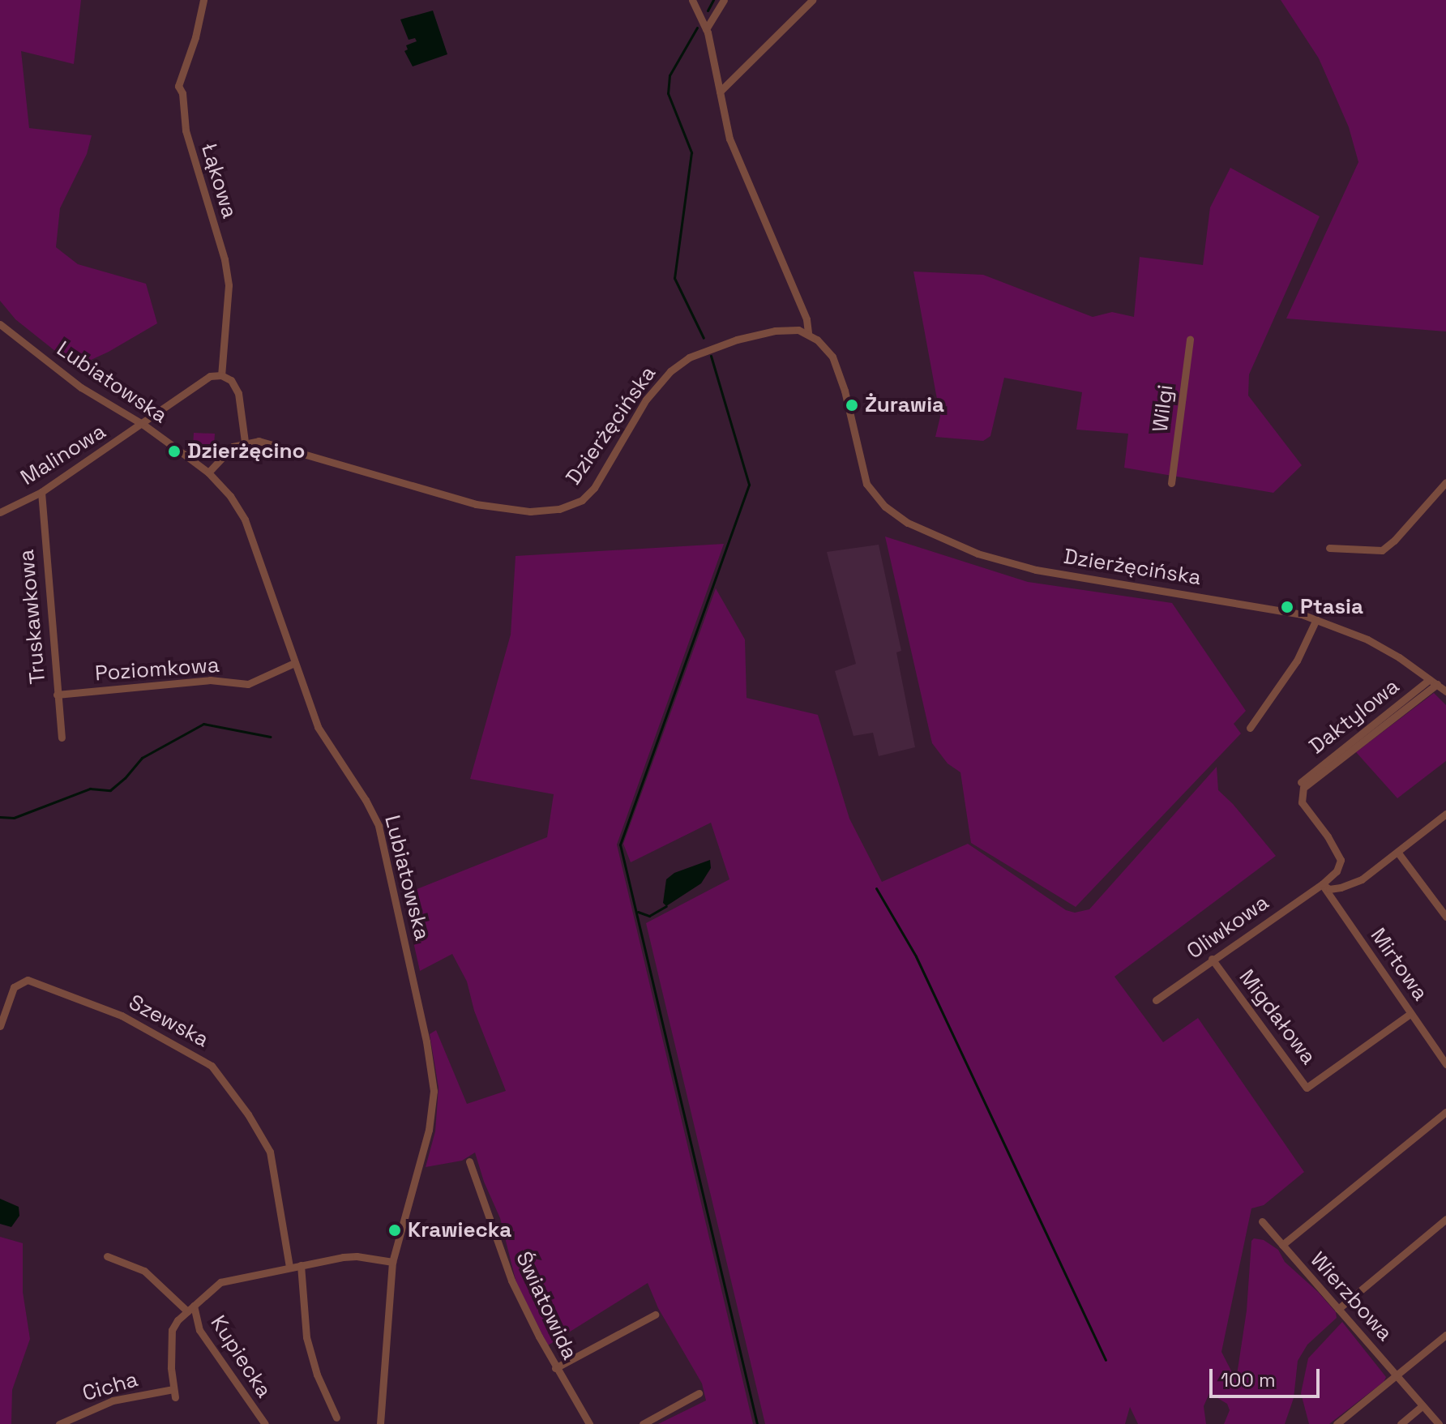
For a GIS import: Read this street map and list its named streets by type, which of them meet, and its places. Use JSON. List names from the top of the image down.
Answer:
{
  "streets": {
    "street": [
      "Łąkowa",
      "Lubiatowska",
      "Wilgi",
      "Dzierżęcińska",
      "Malinowa",
      "Truskawkowa",
      "Poziomkowa",
      "Daktylowa",
      "Oliwkowa",
      "Mirtowa",
      "Migdałowa",
      "Szewska",
      "Wierzbowa",
      "Światowida",
      "Kupiecka",
      "Cicha"
    ]
  },
  "crossings": [
    ["Lubiatowska", "Malinowa"],
    ["Lubiatowska", "Poziomkowa"],
    ["Dzierżęcińska", "Daktylowa"],
    ["Malinowa", "Truskawkowa"],
    ["Truskawkowa", "Poziomkowa"],
    ["Oliwkowa", "Mirtowa"],
    ["Oliwkowa", "Migdałowa"],
    ["Mirtowa", "Migdałowa"],
    ["Kupiecka", "Cicha"]
  ],
  "places": [
    "Żurawia",
    "Dzierżęcino",
    "Ptasia",
    "Krawiecka"
  ],
  "scale_bar": "100 m"
}
